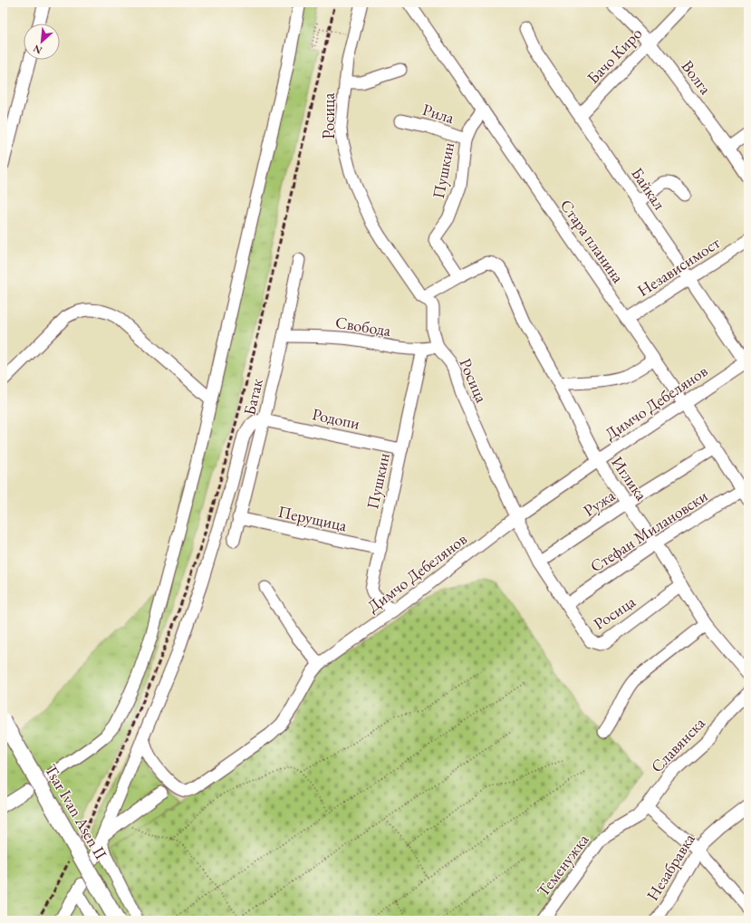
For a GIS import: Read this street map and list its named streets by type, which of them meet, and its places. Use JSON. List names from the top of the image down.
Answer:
{
  "streets": {
    "main road": ["Tsar Ivan Asen II"],
    "street": [
      "Бачо Киро",
      "Волга",
      "Рила",
      "Росица",
      "Пушкин",
      "Байкал",
      "Стара планина",
      "Независимост",
      "Свобода",
      "Батак",
      "Димчо Дебелянов",
      "Родопи",
      "Иглика",
      "Ружа",
      "Перущица",
      "Стефан Милановски",
      "Славянска",
      "Теменужка",
      "Незабравка"
    ]
  },
  "crossings": [
    ["Бачо Киро", "Волга"],
    ["Бачо Киро", "Байкал"],
    ["Рила", "Пушкин"],
    ["Росица", "Свобода"],
    ["Росица", "Димчо Дебелянов"],
    ["Росица", "Иглика"],
    ["Росица", "Ружа"],
    ["Росица", "Стефан Милановски"],
    ["Пушкин", "Стара планина"],
    ["Пушкин", "Свобода"],
    ["Пушкин", "Димчо Дебелянов"],
    ["Пушкин", "Родопи"],
    ["Пушкин", "Иглика"],
    ["Пушкин", "Перущица"],
    ["Байкал", "Независимост"],
    ["Байкал", "Димчо Дебелянов"],
    ["Стара планина", "Независимост"],
    ["Стара планина", "Димчо Дебелянов"],
    ["Стара планина", "Ружа"],
    ["Стара планина", "Стефан Милановски"],
    ["Свобода", "Батак"],
    ["Батак", "Родопи"],
    ["Батак", "Перущица"],
    ["Димчо Дебелянов", "Иглика"],
    ["Иглика", "Ружа"],
    ["Иглика", "Стефан Милановски"],
    ["Славянска", "Теменужка"]
  ],
  "north": "bottom left"
}
